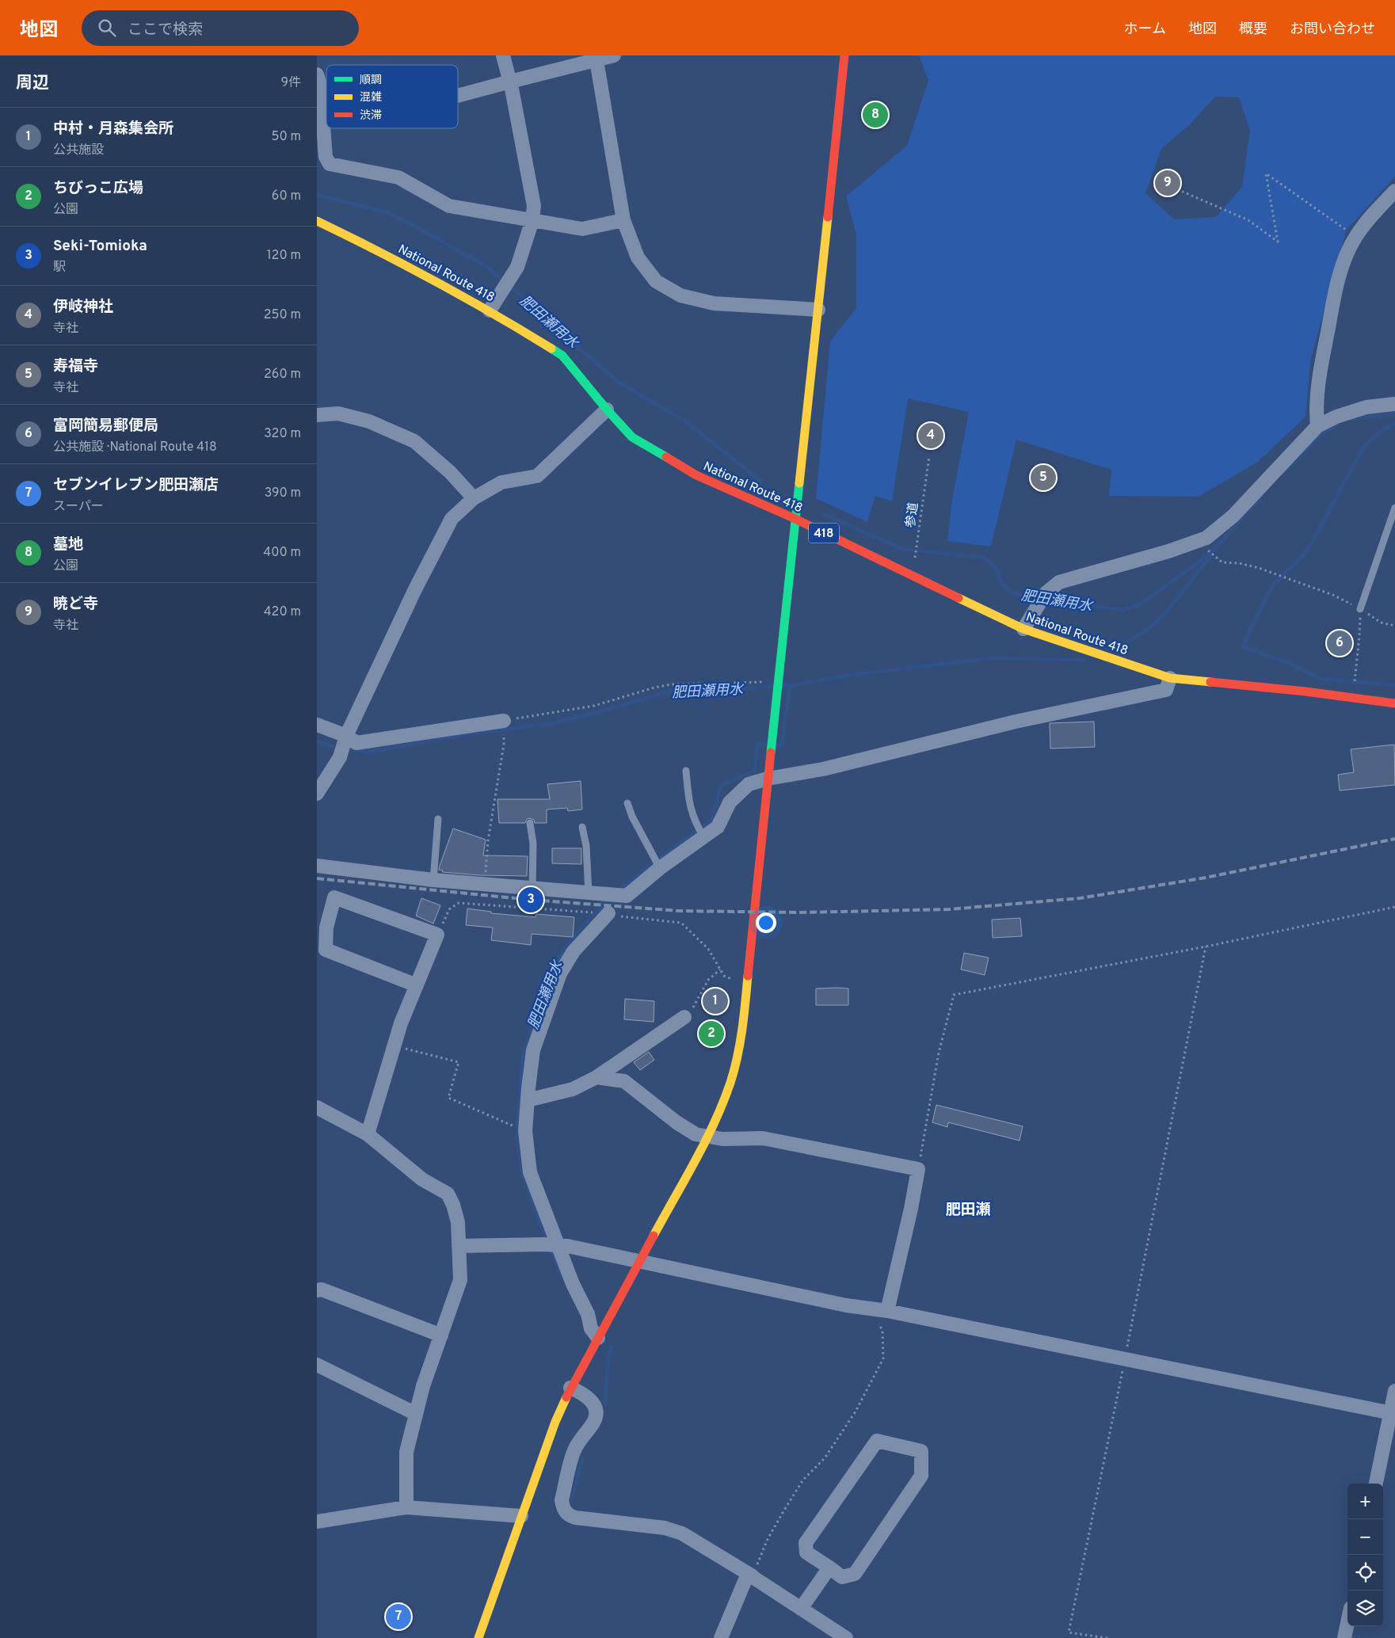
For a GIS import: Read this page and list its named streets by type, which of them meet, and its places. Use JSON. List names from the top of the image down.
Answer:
{
  "streets": {
    "main road": ["National Route 418", "418"],
    "path": ["参道"]
  },
  "crossings": [
    ["National Route 418", "参道"]
  ],
  "districts": ["肥田瀬"],
  "water": ["肥田瀬用水"],
  "legend": ["順調", "混雑", "渋滞"],
  "page": {
    "header": "地図",
    "search": "ここで検索",
    "nav": [
      "ホーム",
      "地図",
      "概要",
      "お問い合わせ"
    ],
    "heading": ["周辺", "9件"],
    "pins": [
      "8",
      "9",
      "4",
      "5",
      "6",
      "3",
      "1",
      "2",
      "7"
    ],
    "list": [
      {
        "mark": "1",
        "name": "中村・月森集会所",
        "note": "公共施設",
        "value": "50 m"
      },
      {
        "mark": "2",
        "name": "ちびっこ広場",
        "note": "公園",
        "value": "60 m"
      },
      {
        "mark": "3",
        "name": "Seki-Tomioka",
        "note": "駅",
        "value": "120 m"
      },
      {
        "mark": "4",
        "name": "伊岐神社",
        "note": "寺社",
        "value": "250 m"
      },
      {
        "mark": "5",
        "name": "寿福寺",
        "note": "寺社",
        "value": "260 m"
      },
      {
        "mark": "6",
        "name": "富岡簡易郵便局",
        "note": "公共施設 · National Route 418",
        "value": "320 m"
      },
      {
        "mark": "7",
        "name": "セブンイレブン肥田瀬店",
        "note": "スーパー",
        "value": "390 m"
      },
      {
        "mark": "8",
        "name": "墓地",
        "note": "公園",
        "value": "400 m"
      },
      {
        "mark": "9",
        "name": "暁ど寺",
        "note": "寺社",
        "value": "420 m"
      }
    ],
    "map_buttons": ["+", "−"]
  }
}
